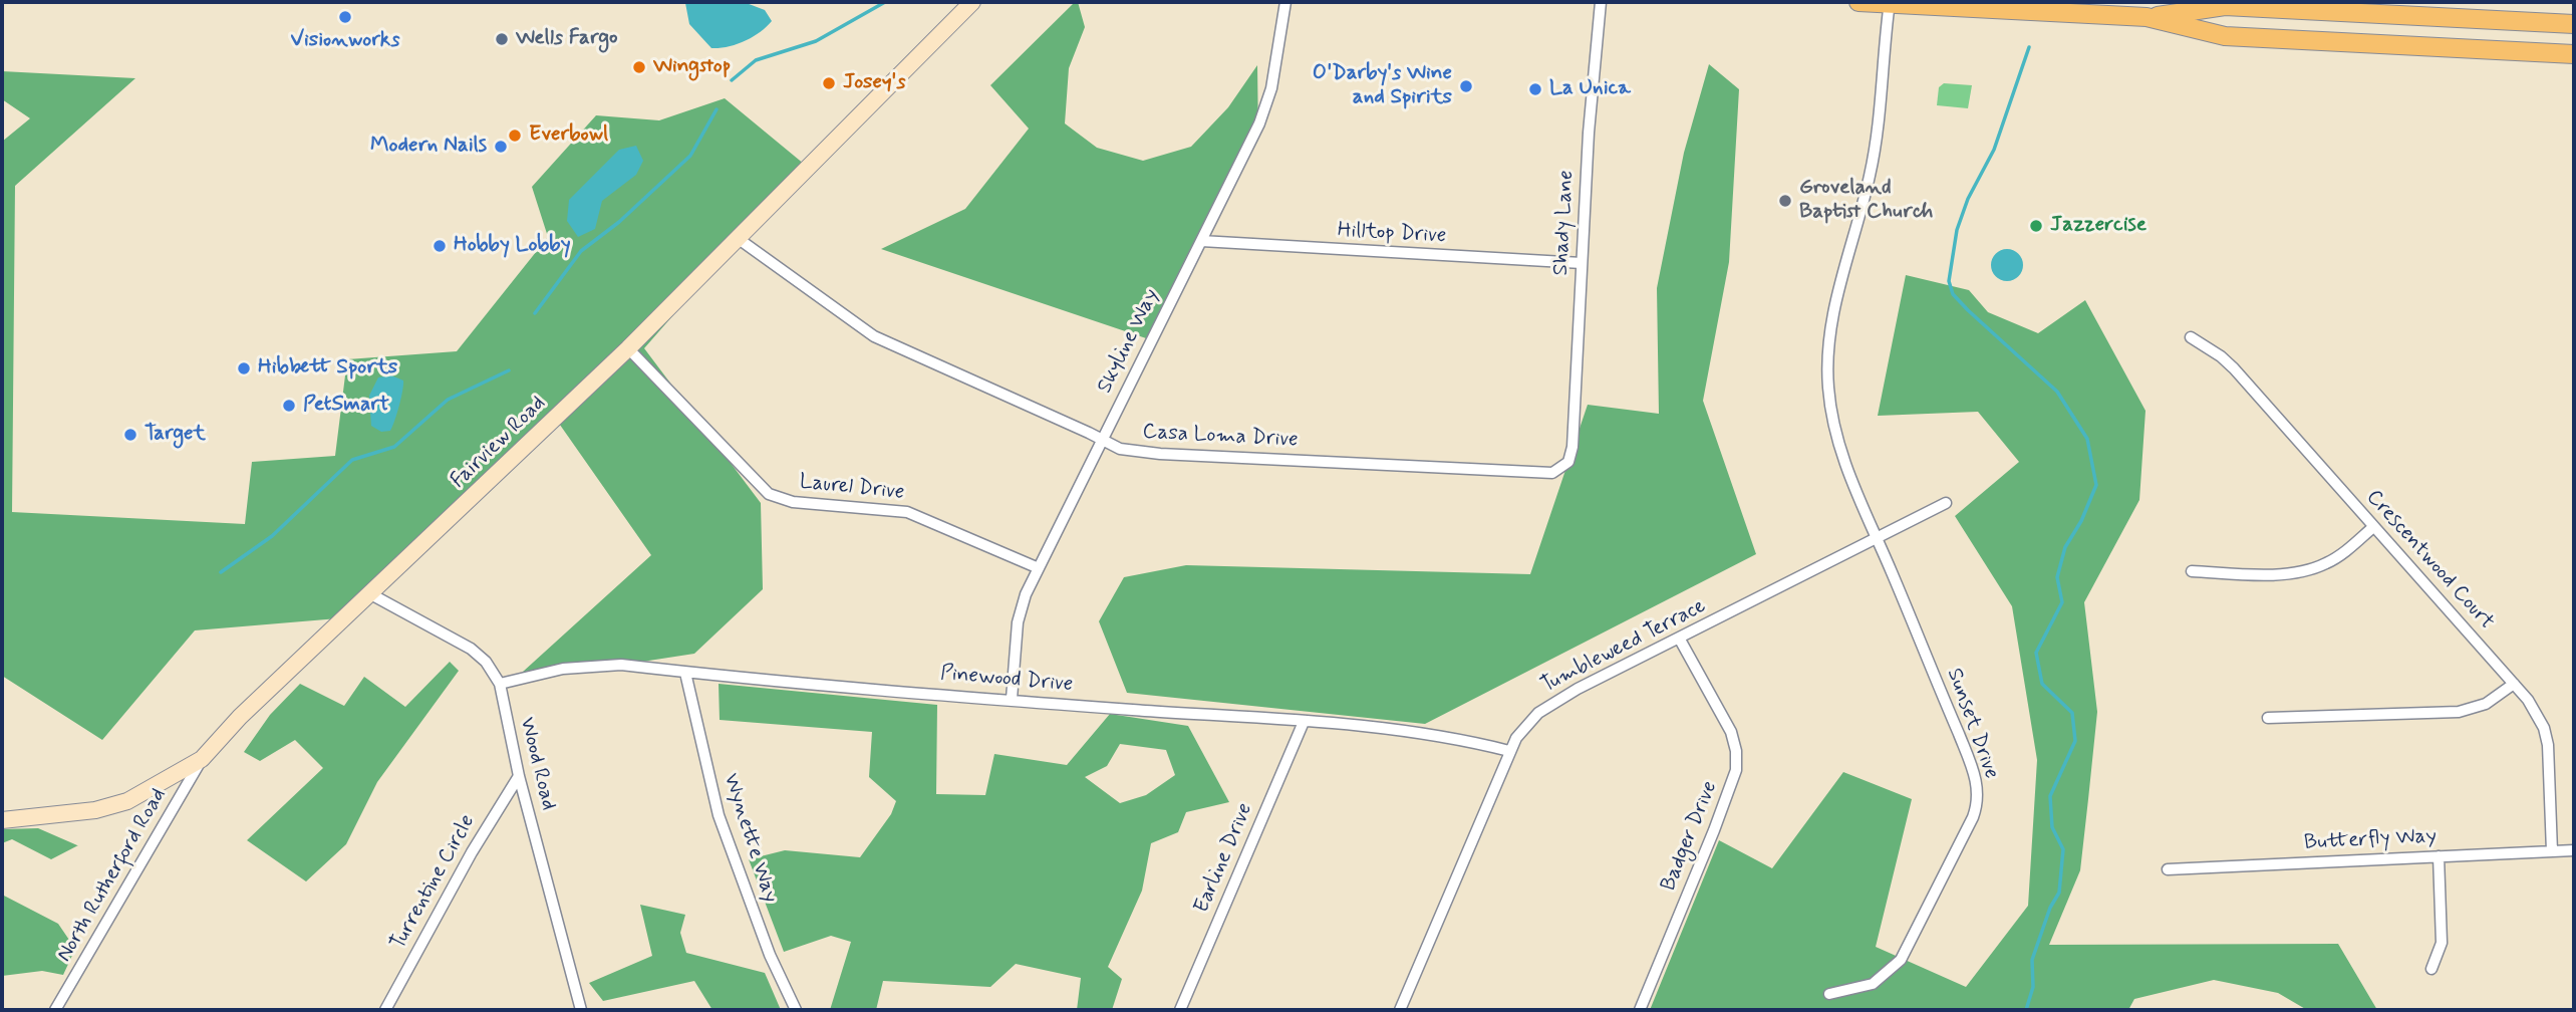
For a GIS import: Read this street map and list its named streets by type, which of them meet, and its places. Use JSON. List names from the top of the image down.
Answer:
{
  "streets": {
    "street": [
      "Shady Lane",
      "Hilltop Drive",
      "Skyline Way",
      "Casa Loma Drive",
      "Fairview Road",
      "Laurel Drive",
      "Crescentwood Court",
      "Tumbleweed Terrace",
      "Pinewood Drive",
      "Sunset Drive",
      "Wood Road",
      "Badger Drive",
      "Wynette Way",
      "Butterfly Way",
      "Earline Drive",
      "North Rutherford Road",
      "Turrentine Circle"
    ]
  },
  "crossings": [
    ["Shady Lane", "Hilltop Drive"],
    ["Shady Lane", "Casa Loma Drive"],
    ["Hilltop Drive", "Skyline Way"],
    ["Skyline Way", "Casa Loma Drive"],
    ["Skyline Way", "Laurel Drive"],
    ["Skyline Way", "Pinewood Drive"],
    ["Casa Loma Drive", "Fairview Road"],
    ["Fairview Road", "Laurel Drive"],
    ["Fairview Road", "Wood Road"],
    ["Fairview Road", "North Rutherford Road"],
    ["Crescentwood Court", "Butterfly Way"],
    ["Tumbleweed Terrace", "Pinewood Drive"],
    ["Tumbleweed Terrace", "Sunset Drive"],
    ["Tumbleweed Terrace", "Badger Drive"],
    ["Pinewood Drive", "Wood Road"],
    ["Pinewood Drive", "Wynette Way"],
    ["Pinewood Drive", "Earline Drive"],
    ["Wood Road", "Turrentine Circle"]
  ],
  "places": [
    "Visionworks",
    "Wells Fargo",
    "Wingstop",
    "Josey's",
    "O'Darby's Wine and Spirits",
    "La Unica",
    "Everbowl",
    "Modern Nails",
    "Groveland Baptist Church",
    "Jazzercise",
    "Hobby Lobby",
    "Hibbett Sports",
    "PetSmart",
    "Target"
  ]
}
